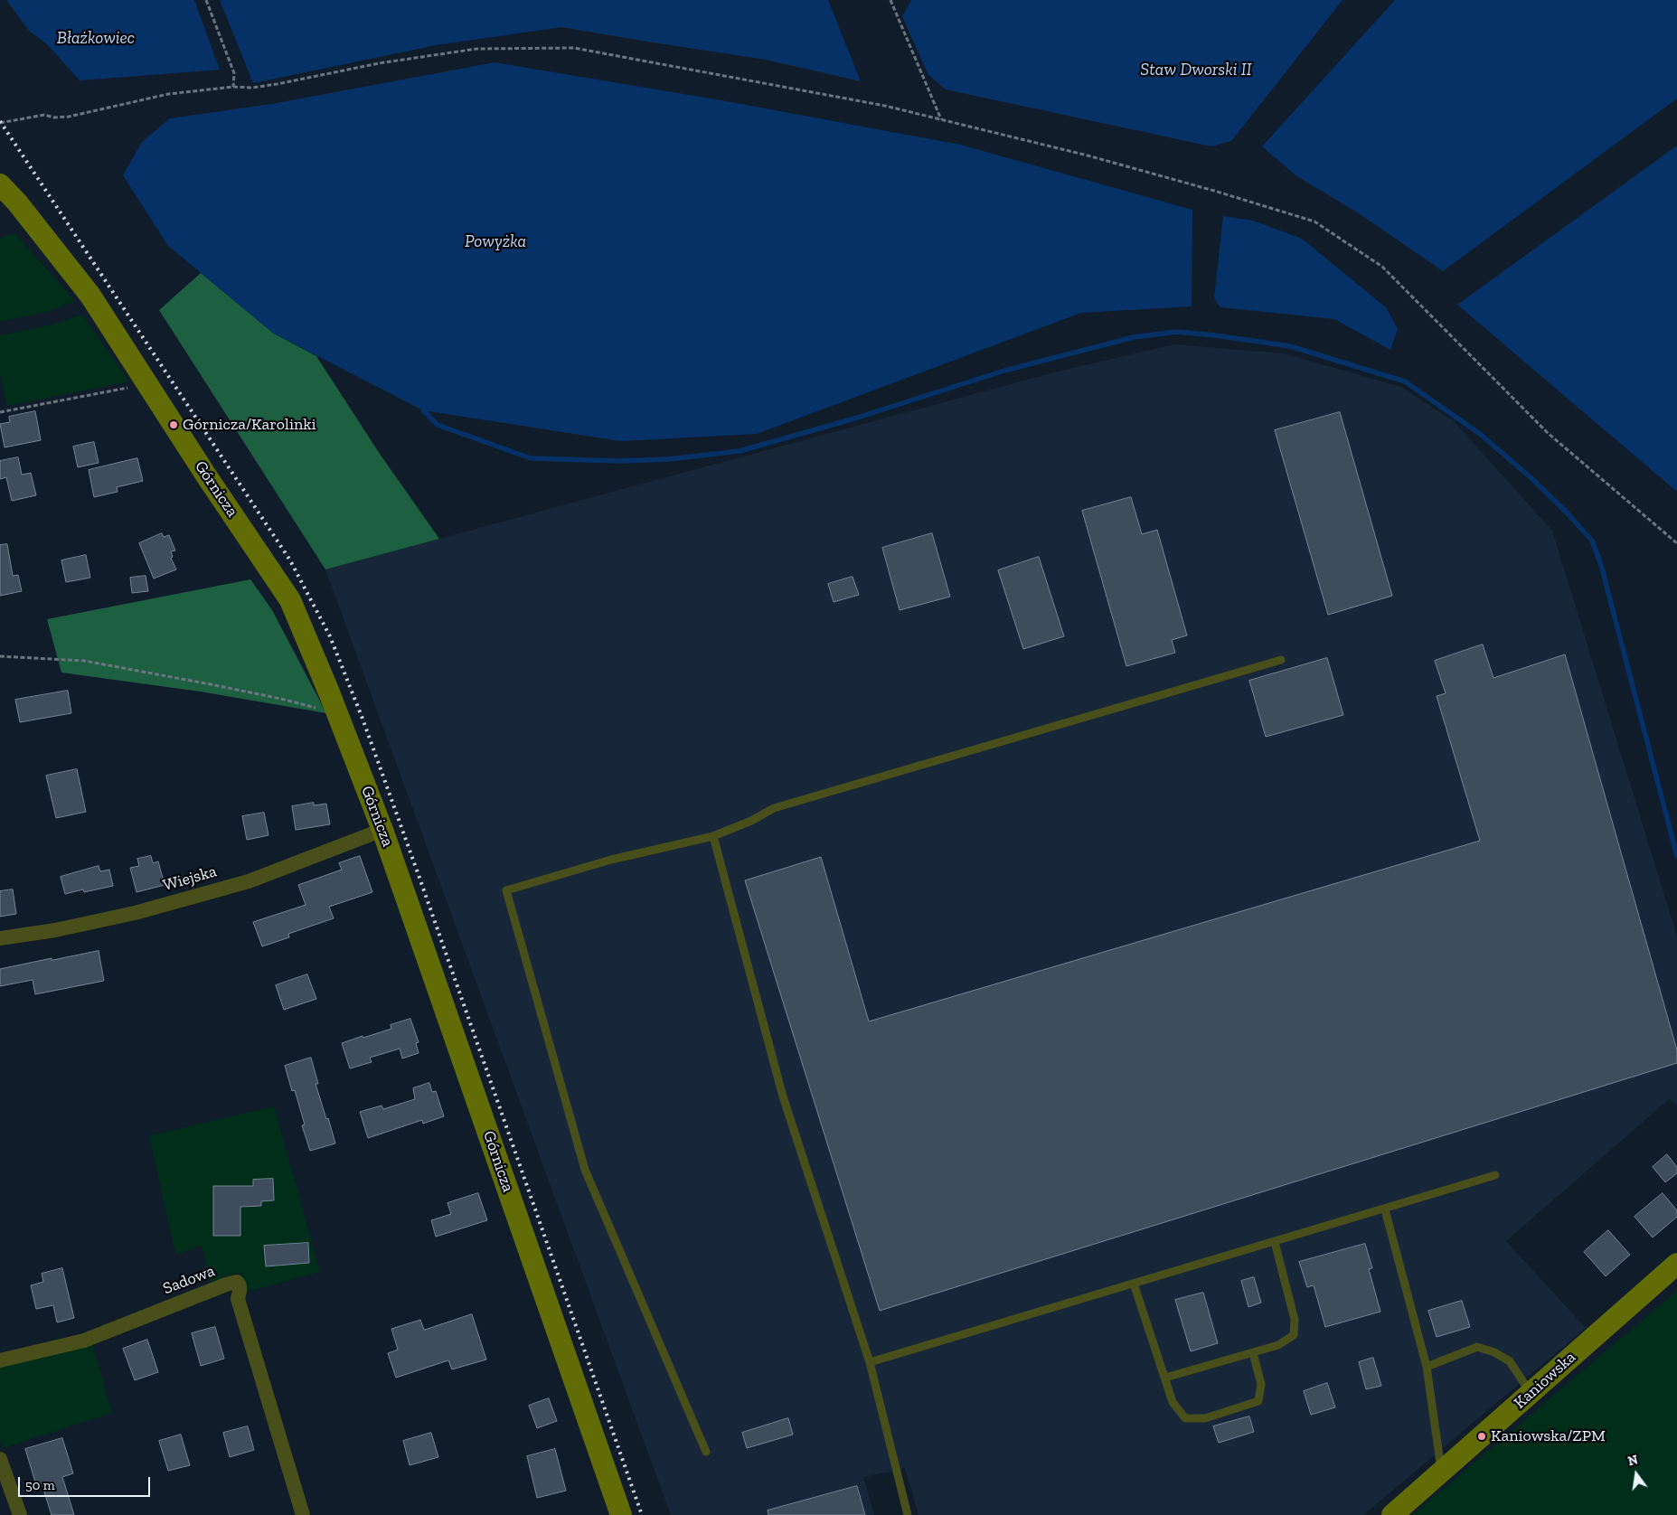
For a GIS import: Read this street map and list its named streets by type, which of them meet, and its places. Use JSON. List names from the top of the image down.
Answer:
{
  "streets": {
    "street": [
      "Górnicza",
      "Wiejska",
      "Sadowa",
      "Kaniowska"
    ]
  },
  "crossings": [
    ["Górnicza", "Wiejska"]
  ],
  "water": ["Błażkowiec", "Staw Dworski II", "Powyżka"],
  "places": ["Górnicza/Karolinki", "Kaniowska/ZPM"],
  "scale_bar": "50 m",
  "north": "top"
}
